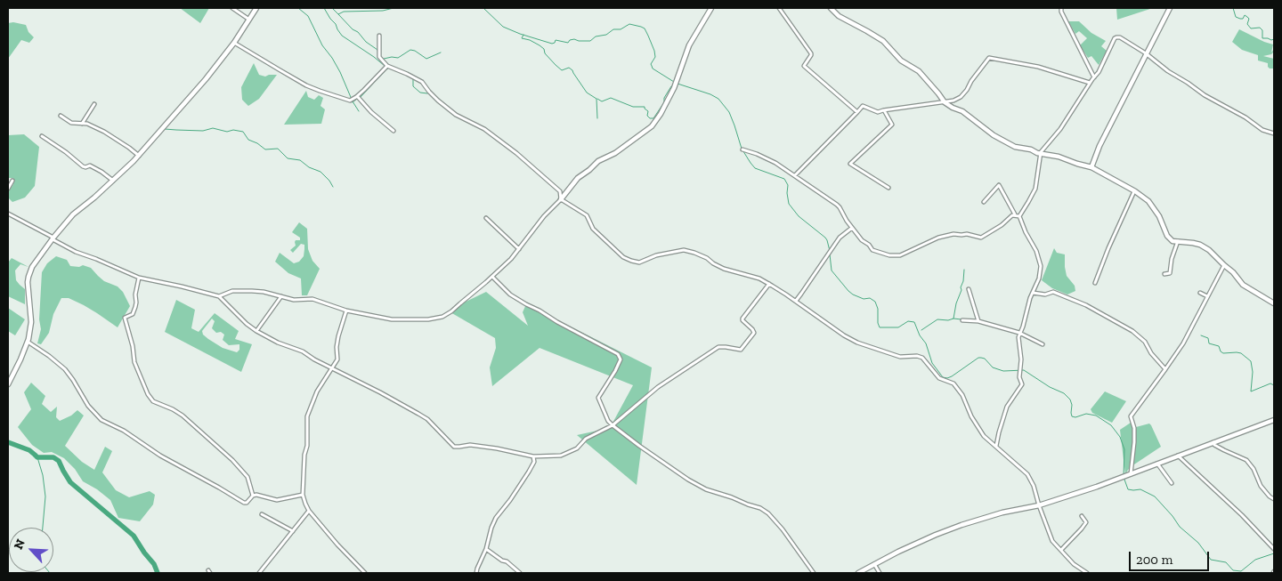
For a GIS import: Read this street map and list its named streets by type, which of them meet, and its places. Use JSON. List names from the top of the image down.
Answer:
{
  "scale_bar": "200 m",
  "north": "top left"
}
